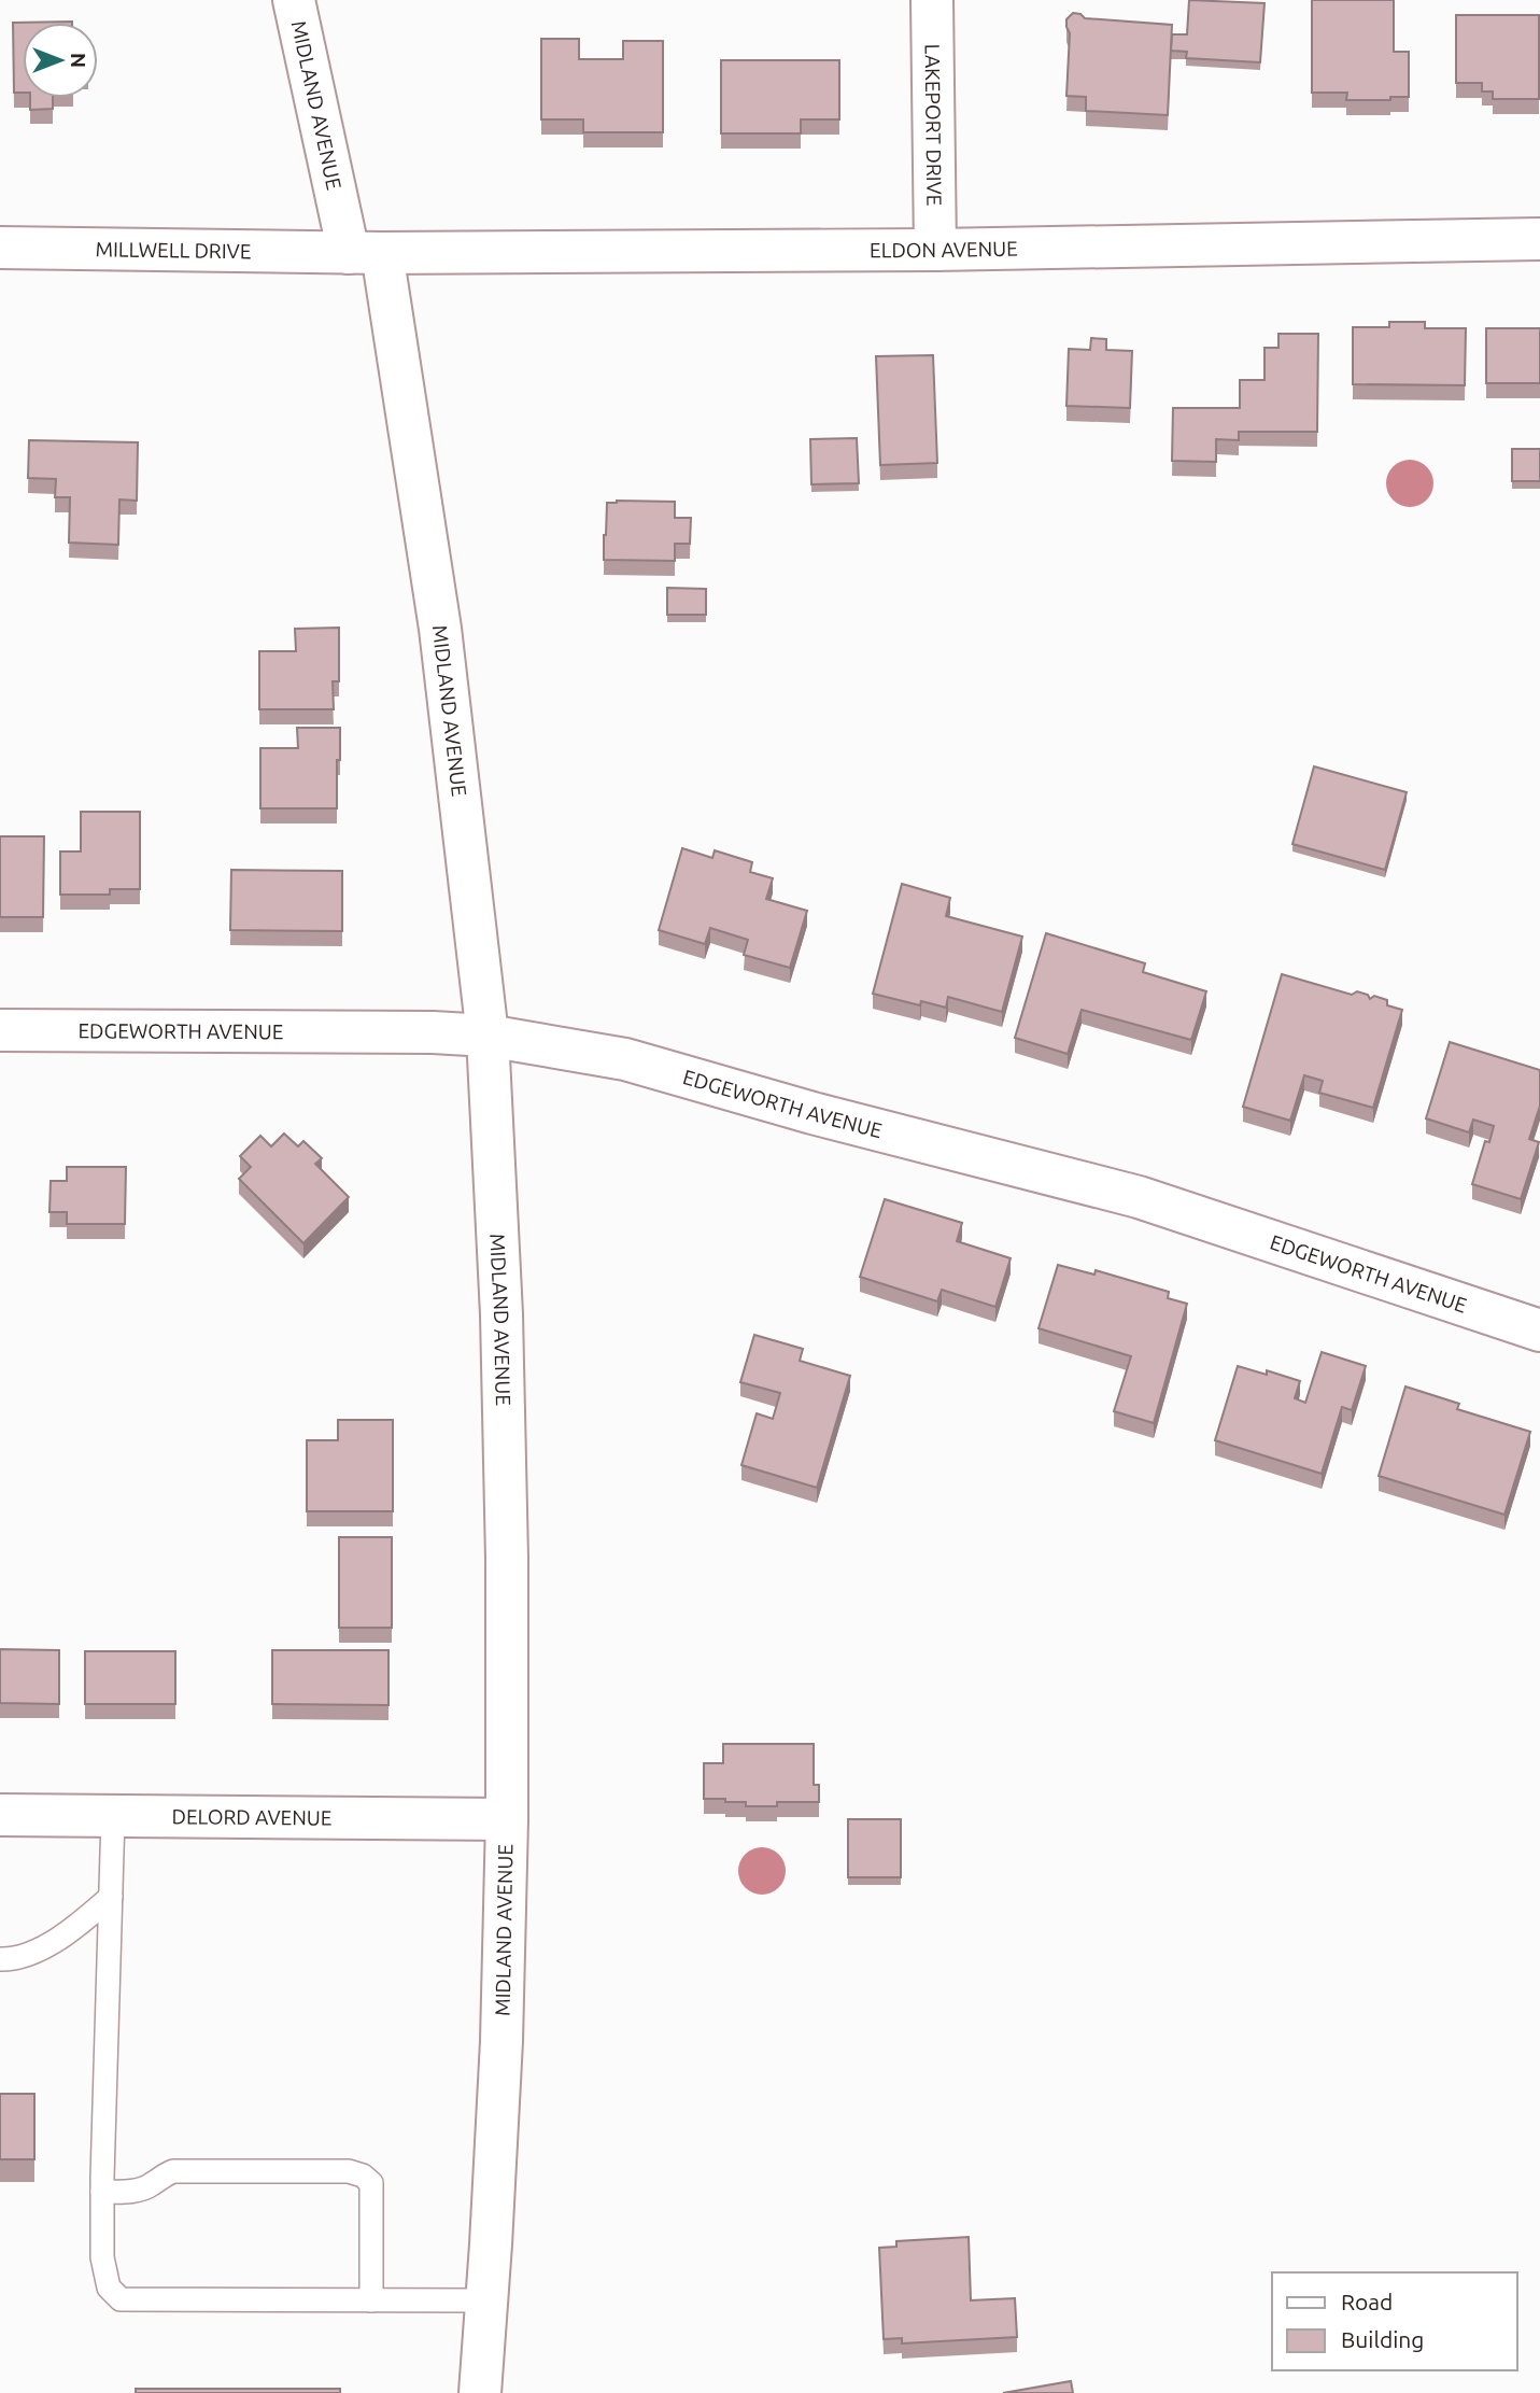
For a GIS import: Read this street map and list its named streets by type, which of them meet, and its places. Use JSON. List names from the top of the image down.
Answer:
{
  "streets": {
    "street": [
      "MIDLAND AVENUE",
      "LAKEPORT DRIVE",
      "ELDON AVENUE",
      "MILLWELL DRIVE",
      "EDGEWORTH AVENUE",
      "DELORD AVENUE"
    ]
  },
  "crossings": [
    ["MIDLAND AVENUE", "ELDON AVENUE"],
    ["MIDLAND AVENUE", "MILLWELL DRIVE"],
    ["MIDLAND AVENUE", "EDGEWORTH AVENUE"],
    ["MIDLAND AVENUE", "DELORD AVENUE"],
    ["LAKEPORT DRIVE", "ELDON AVENUE"],
    ["ELDON AVENUE", "MILLWELL DRIVE"]
  ],
  "legend": ["Road", "Building"],
  "north": "right"
}
